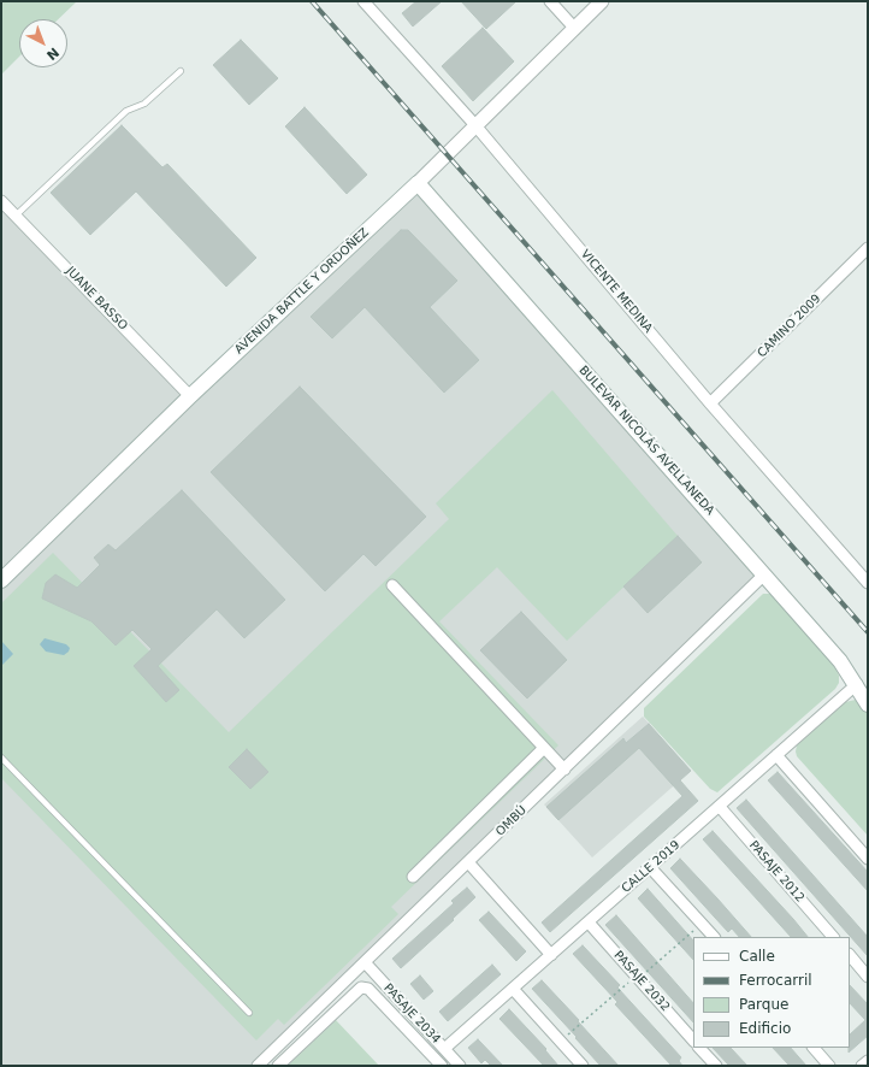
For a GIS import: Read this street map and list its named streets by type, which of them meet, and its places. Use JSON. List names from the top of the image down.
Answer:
{
  "streets": {
    "main road": ["AVENIDA BATTLE Y ORDOÑEZ", "BULEVAR NICOLÁS AVELLANEDA"],
    "street": [
      "VICENTE MEDINA",
      "JUANE BASSO",
      "CAMINO 2009",
      "OMBÚ",
      "CALLE 2019",
      "PASAJE 2012",
      "PASAJE 2032",
      "PASAJE 2034"
    ]
  },
  "crossings": [
    ["AVENIDA BATTLE Y ORDOÑEZ", "VICENTE MEDINA"],
    ["AVENIDA BATTLE Y ORDOÑEZ", "JUANE BASSO"],
    ["AVENIDA BATTLE Y ORDOÑEZ", "BULEVAR NICOLÁS AVELLANEDA"],
    ["VICENTE MEDINA", "CAMINO 2009"],
    ["BULEVAR NICOLÁS AVELLANEDA", "OMBÚ"],
    ["BULEVAR NICOLÁS AVELLANEDA", "CALLE 2019"],
    ["OMBÚ", "PASAJE 2034"],
    ["CALLE 2019", "PASAJE 2012"],
    ["CALLE 2019", "PASAJE 2032"],
    ["CALLE 2019", "PASAJE 2034"]
  ],
  "legend": [
    "Calle",
    "Ferrocarril",
    "Parque",
    "Edificio"
  ],
  "north": "bottom right"
}
